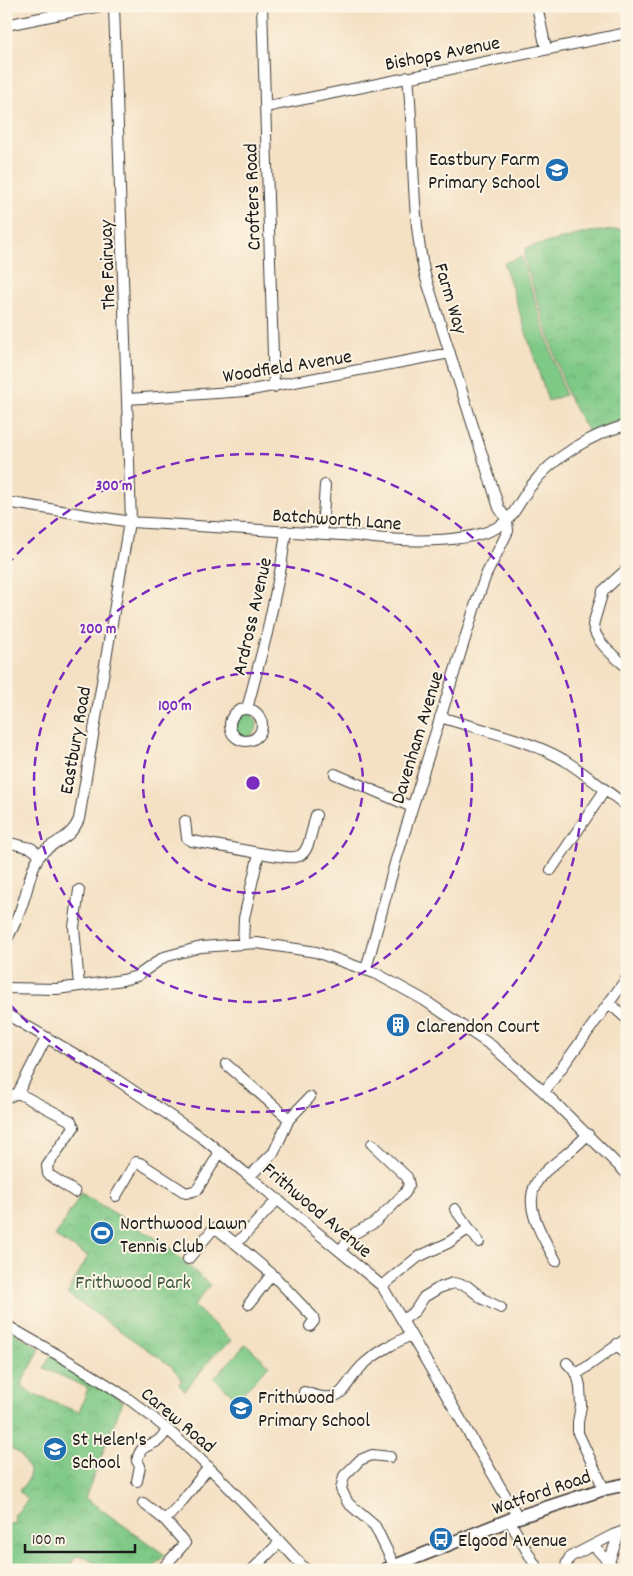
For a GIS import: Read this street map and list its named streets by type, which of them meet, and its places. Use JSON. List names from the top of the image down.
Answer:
{
  "streets": {
    "main road": ["Watford Road"],
    "street": [
      "Bishops Avenue",
      "Crofters Road",
      "The Fairway",
      "Farm Way",
      "Woodfield Avenue",
      "Batchworth Lane",
      "Ardross Avenue",
      "Davenham Avenue",
      "Eastbury Road",
      "Frithwood Avenue",
      "Carew Road"
    ]
  },
  "crossings": [
    ["Bishops Avenue", "Crofters Road"],
    ["Bishops Avenue", "Farm Way"],
    ["Crofters Road", "Woodfield Avenue"],
    ["The Fairway", "Woodfield Avenue"],
    ["The Fairway", "Batchworth Lane"],
    ["The Fairway", "Eastbury Road"],
    ["Farm Way", "Woodfield Avenue"],
    ["Farm Way", "Batchworth Lane"],
    ["Farm Way", "Davenham Avenue"],
    ["Batchworth Lane", "Ardross Avenue"],
    ["Batchworth Lane", "Davenham Avenue"],
    ["Batchworth Lane", "Eastbury Road"],
    ["Frithwood Avenue", "Watford Road"]
  ],
  "parks": ["Frithwood Park"],
  "places": {
    "school or university": ["Eastbury Farm Primary School", "Frithwood Primary School", "St Helen's School"],
    "building": ["Clarendon Court"],
    "sports": ["Northwood Lawn Tennis Club"],
    "bus stop": ["Elgood Avenue"]
  },
  "scale_bar": "100 m",
  "rings": ["300 m", "200 m", "100 m"]
}
